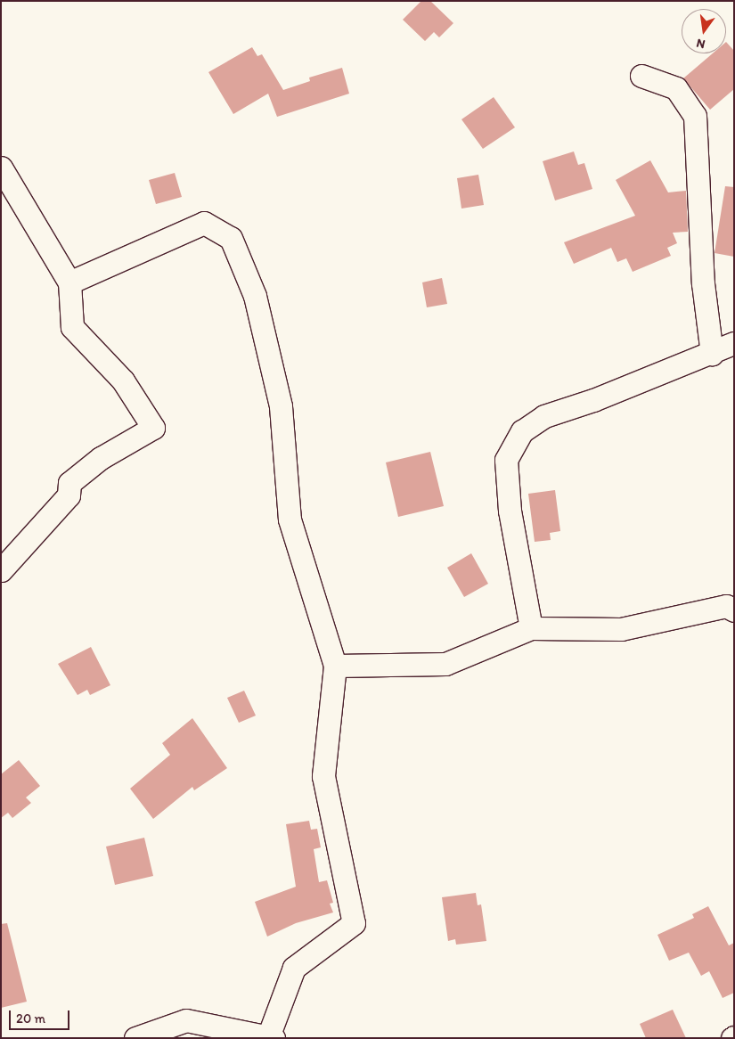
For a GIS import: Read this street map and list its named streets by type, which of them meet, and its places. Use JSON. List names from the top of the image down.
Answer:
{
  "scale_bar": "20 m",
  "north": "bottom"
}
